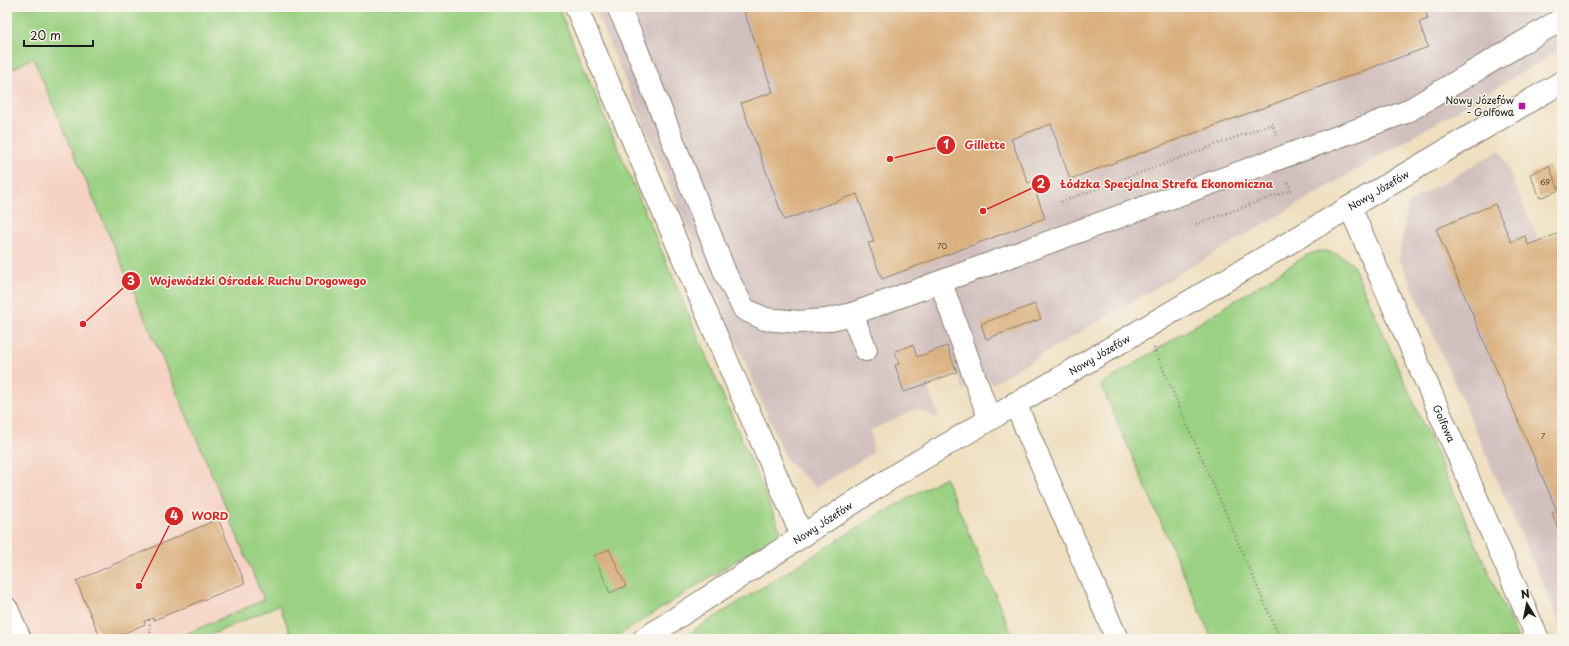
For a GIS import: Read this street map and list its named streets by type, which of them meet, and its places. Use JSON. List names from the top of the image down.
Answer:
{
  "streets": {
    "street": ["Nowy Józefów", "Golfowa"]
  },
  "crossings": [
    ["Nowy Józefów", "Golfowa"]
  ],
  "places": {
    "transit": ["Nowy Józefów - Golfowa"],
    "other": [
      "Gillette",
      "Łódzka Specjalna Strefa Ekonomiczna",
      "Wojewódzki Ośrodek Ruchu Drogowego",
      "WORD"
    ]
  },
  "house_numbers": ["69", "70", "7"],
  "scale_bar": "20 m",
  "north": "top"
}
